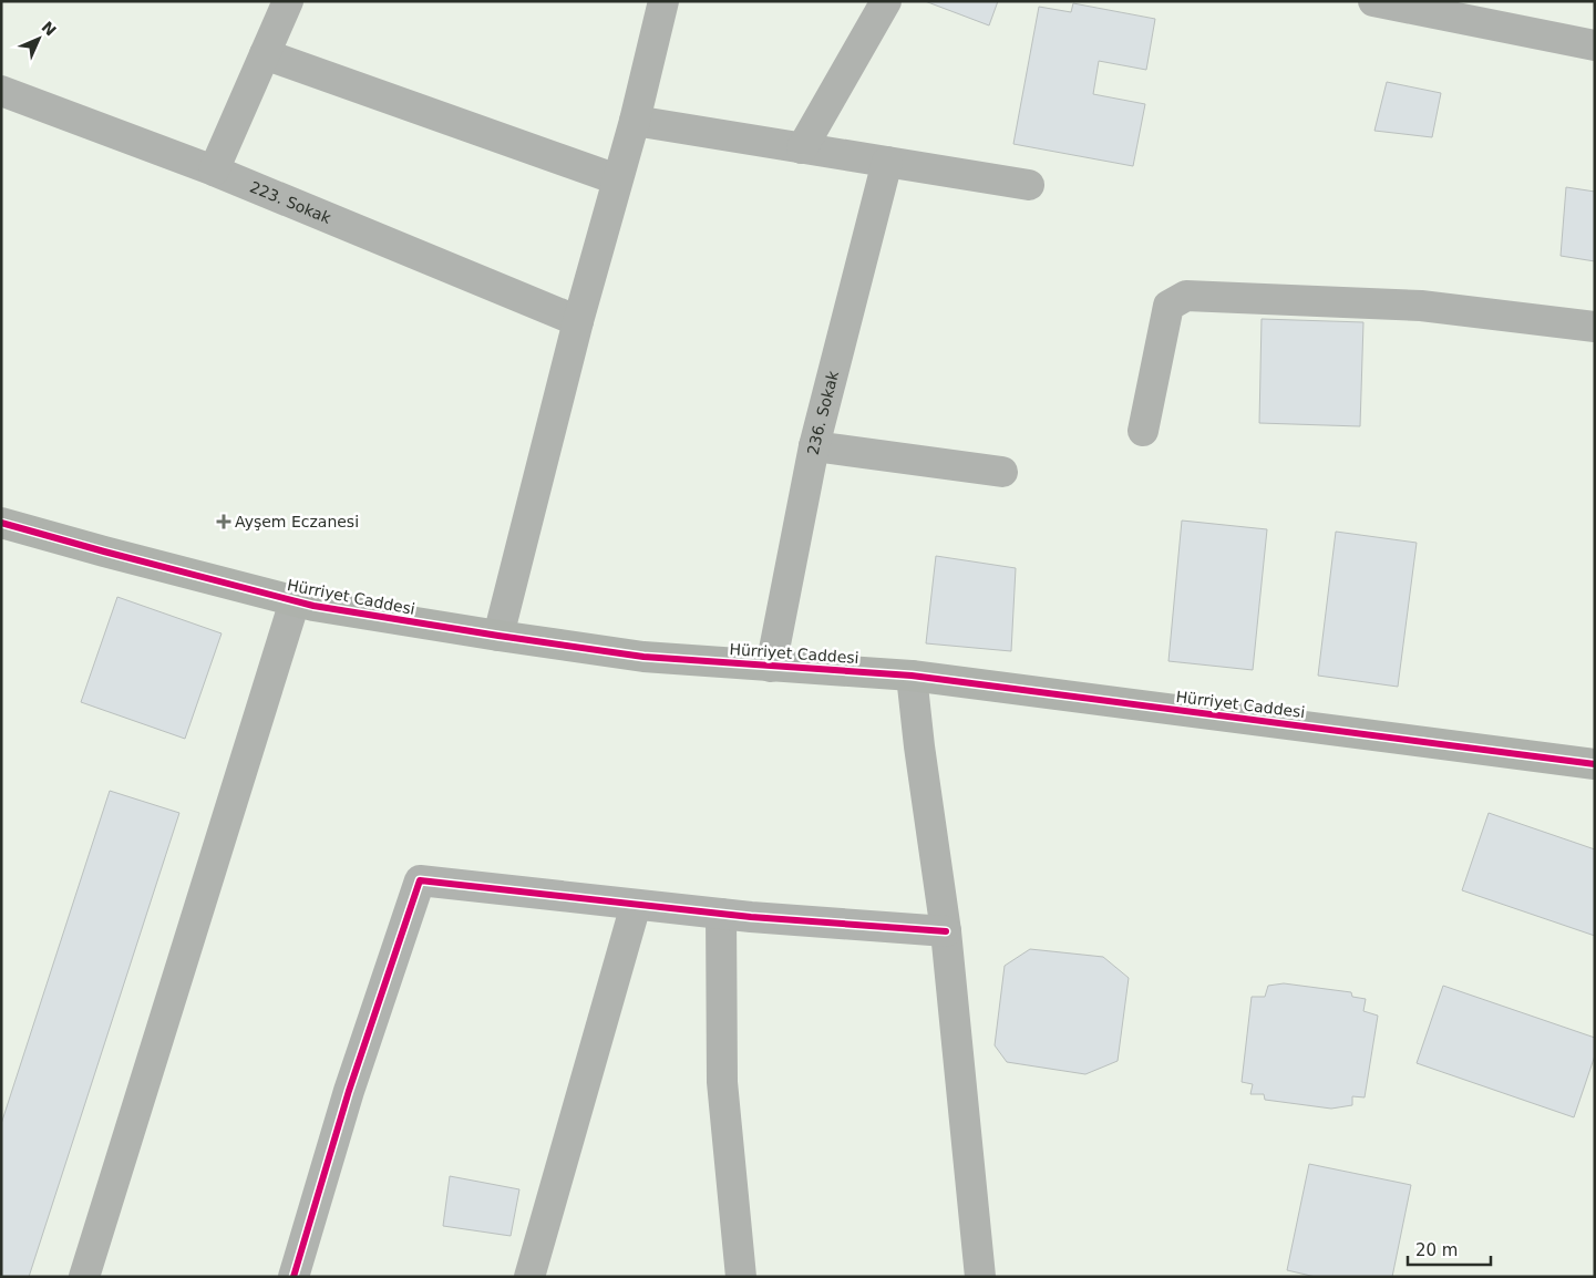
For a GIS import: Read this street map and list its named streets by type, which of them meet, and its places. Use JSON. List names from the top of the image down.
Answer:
{
  "streets": {
    "street": ["223. Sokak", "236. Sokak", "Hürriyet Caddesi"]
  },
  "crossings": [
    ["236. Sokak", "Hürriyet Caddesi"]
  ],
  "places": {
    "health": ["Ayşem Eczanesi"]
  },
  "scale_bar": "20 m",
  "north": "top right"
}
